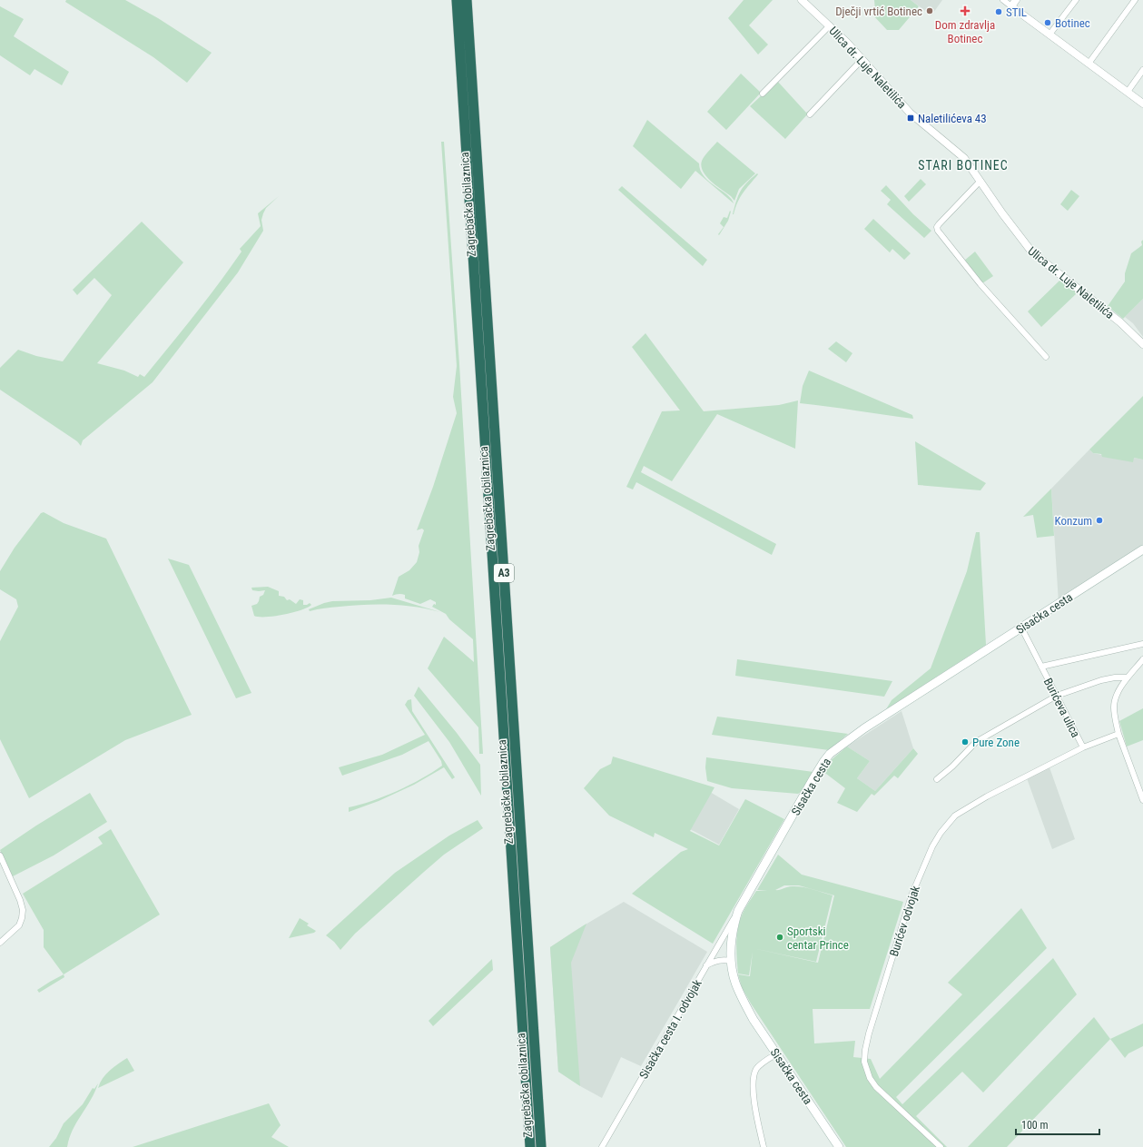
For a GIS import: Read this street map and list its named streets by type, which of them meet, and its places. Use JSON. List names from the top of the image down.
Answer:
{
  "streets": {
    "highway": ["Zagrebačka obilaznica", "A3"],
    "main road": ["Sisačka cesta"],
    "street": [
      "Ulica dr. Luje Naletilića",
      "Burićeva ulica",
      "Burićev odvojak",
      "Sisačka cesta I. odvojak"
    ]
  },
  "crossings": [
    ["Sisačka cesta", "Burićeva ulica"],
    ["Sisačka cesta", "Sisačka cesta I. odvojak"],
    ["Burićeva ulica", "Burićev odvojak"]
  ],
  "districts": ["STARI BOTINEC"],
  "places": {
    "other": [
      "Dječji vrtić Botinec",
      "STIL",
      "Botinec",
      "Konzum",
      "Pure Zone",
      "Sportski centar Prince"
    ],
    "health": ["Dom zdravlja Botinec"],
    "transit": ["Naletilićeva 43"]
  },
  "scale_bar": "100 m"
}
